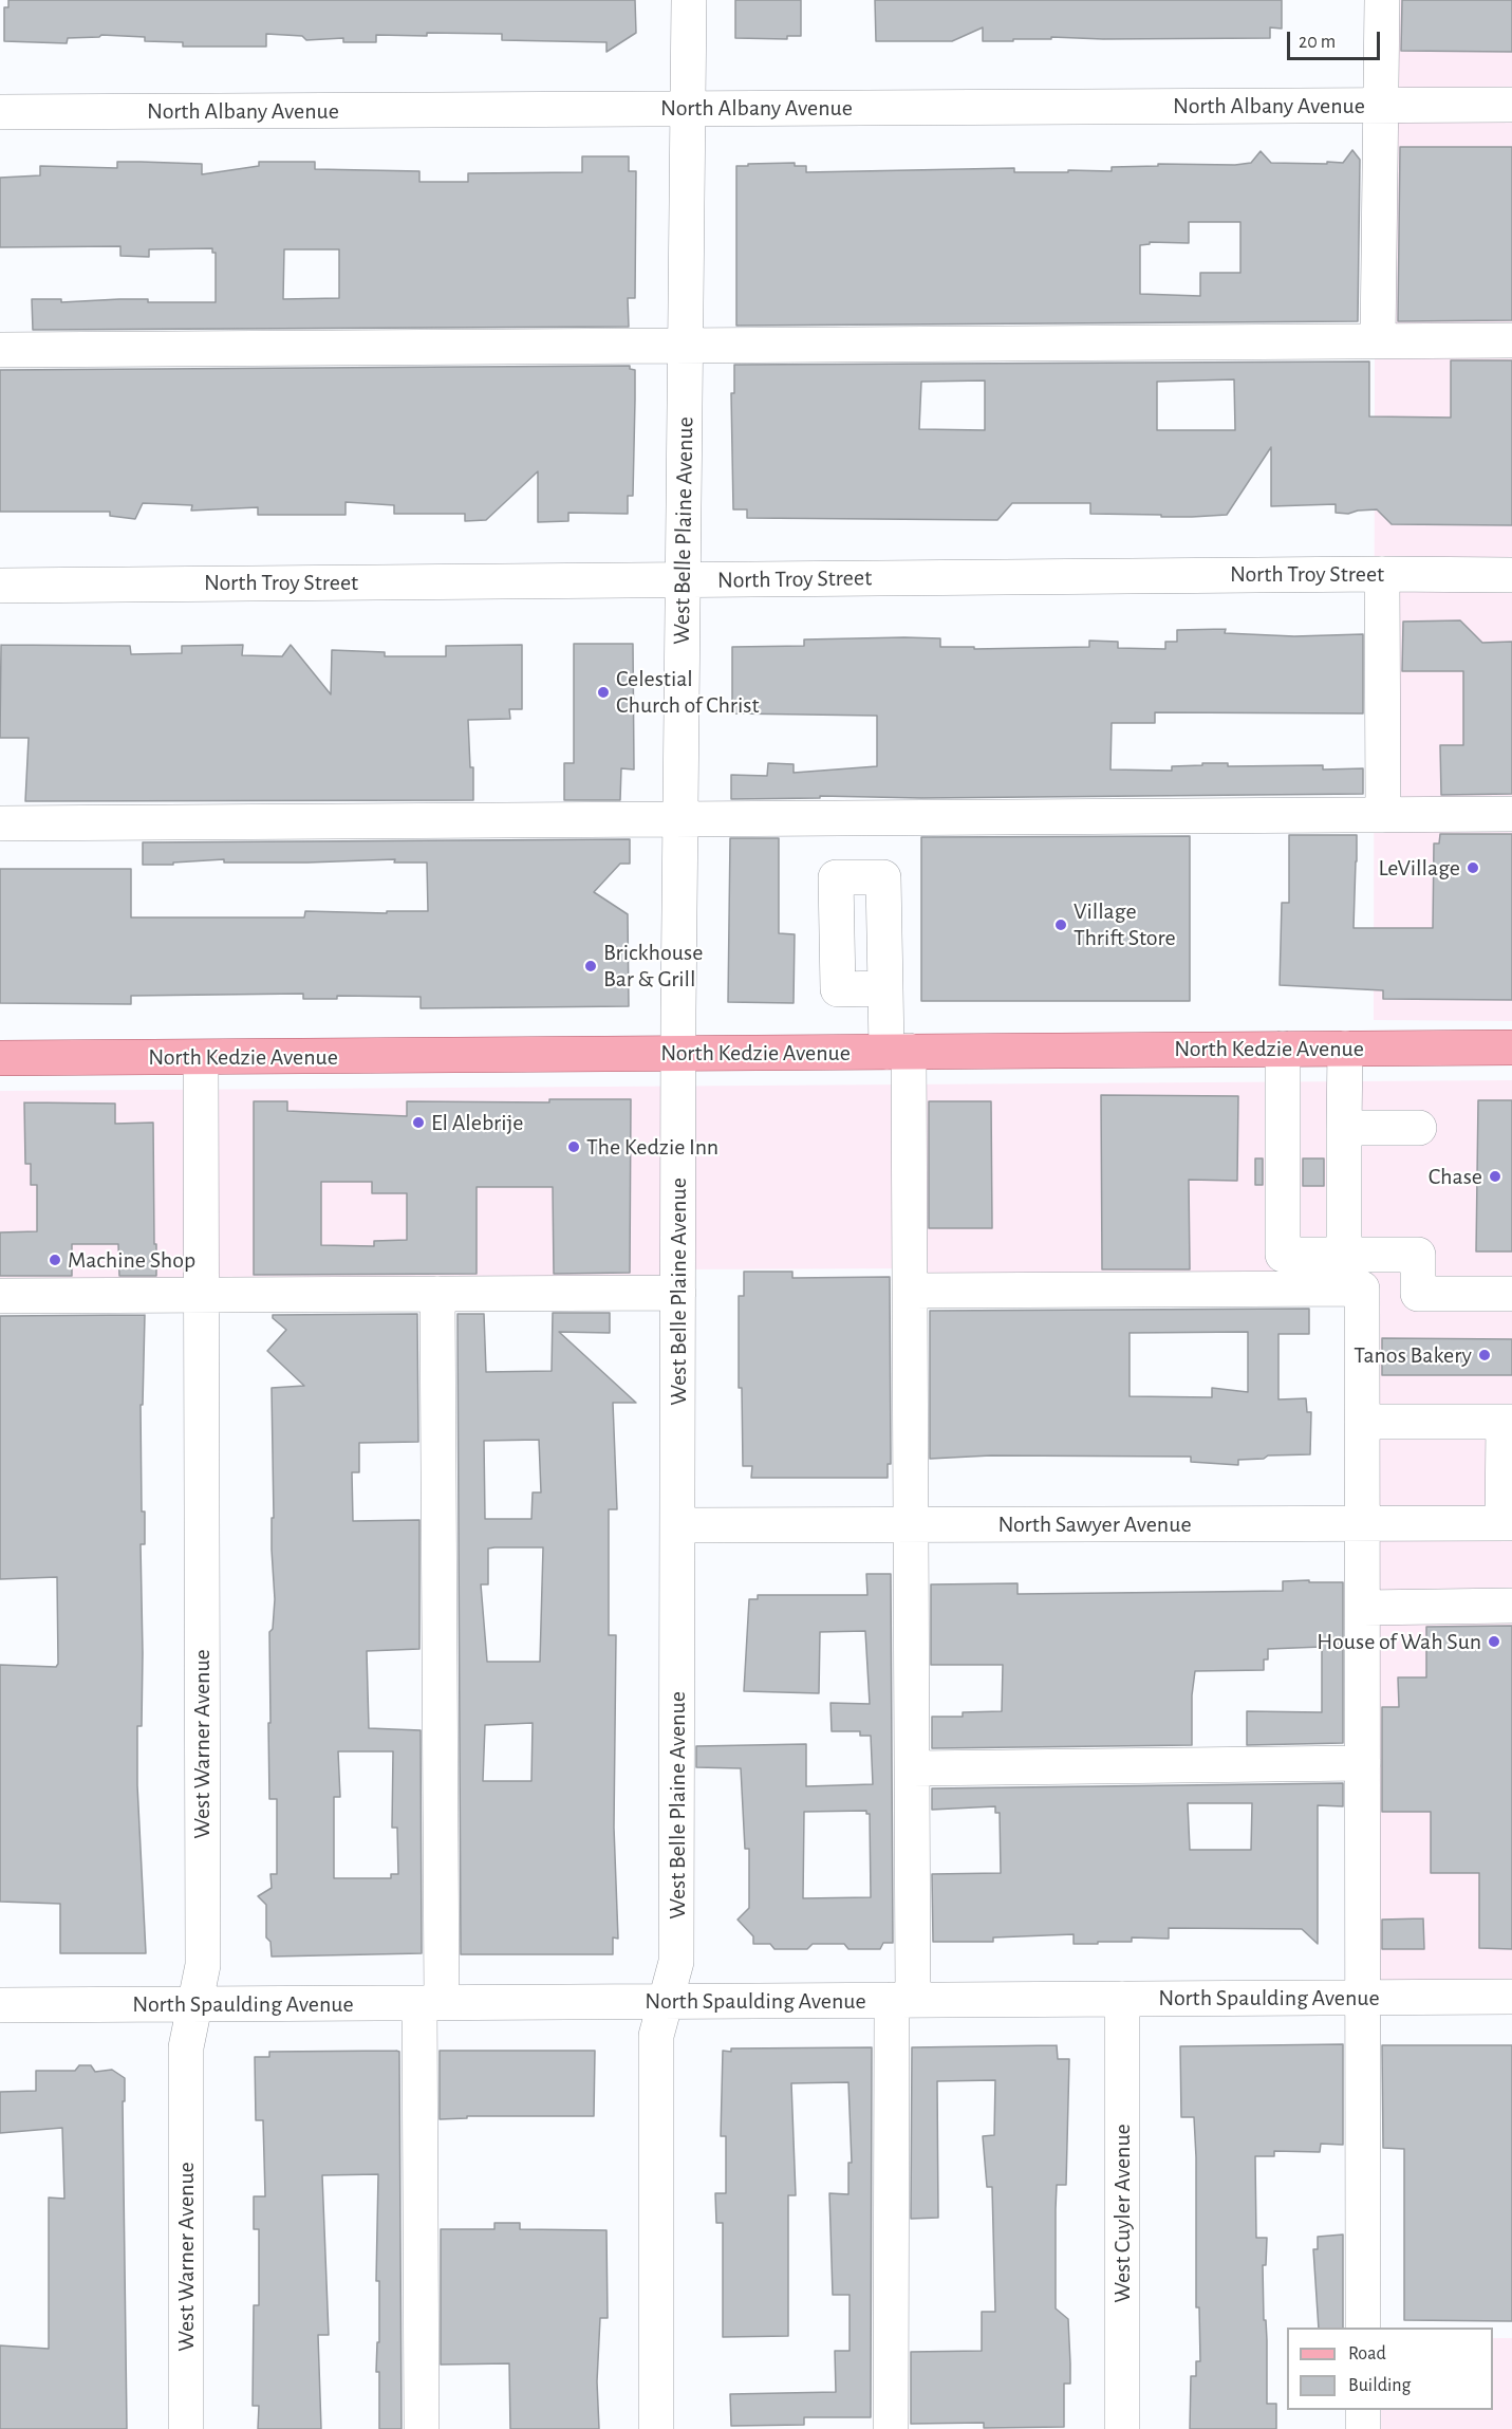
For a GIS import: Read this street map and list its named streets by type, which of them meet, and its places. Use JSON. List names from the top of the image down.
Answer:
{
  "streets": {
    "main road": ["North Kedzie Avenue"],
    "street": [
      "North Albany Avenue",
      "West Belle Plaine Avenue",
      "North Troy Street",
      "North Sawyer Avenue",
      "West Warner Avenue",
      "North Spaulding Avenue",
      "West Cuyler Avenue"
    ]
  },
  "crossings": [
    ["North Albany Avenue", "West Belle Plaine Avenue"],
    ["West Belle Plaine Avenue", "North Troy Street"],
    ["West Belle Plaine Avenue", "North Kedzie Avenue"],
    ["West Belle Plaine Avenue", "North Sawyer Avenue"],
    ["West Belle Plaine Avenue", "North Spaulding Avenue"],
    ["North Kedzie Avenue", "West Warner Avenue"],
    ["West Warner Avenue", "North Spaulding Avenue"],
    ["North Spaulding Avenue", "West Cuyler Avenue"]
  ],
  "places": [
    "Celestial Church of Christ",
    "LeVillage",
    "Village Thrift Store",
    "Brickhouse Bar & Grill",
    "El Alebrije",
    "The Kedzie Inn",
    "Chase",
    "Machine Shop",
    "Tanos Bakery",
    "House of Wah Sun"
  ],
  "legend": ["Road", "Building"],
  "scale_bar": "20 m"
}
